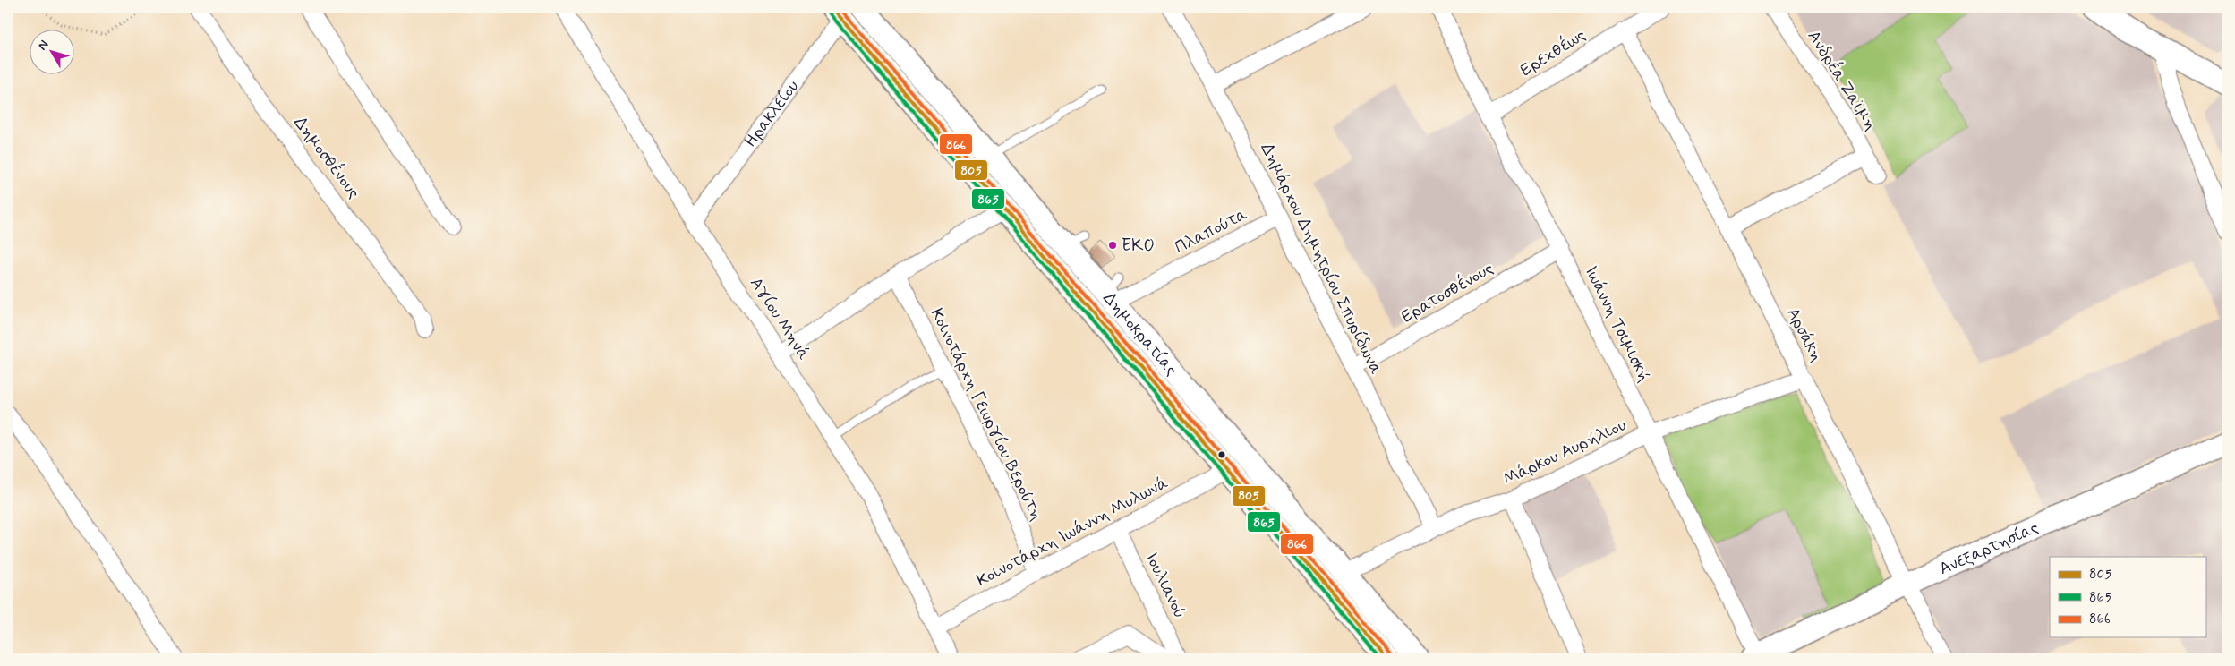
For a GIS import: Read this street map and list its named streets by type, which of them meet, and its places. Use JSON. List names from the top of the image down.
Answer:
{
  "streets": {
    "main road": ["Δημοκρατίας", "Ανεξαρτησίας"],
    "street": [
      "Ερεχθέως",
      "Ανδρέα Ζαϊμη",
      "Ηρακλείου",
      "Δημοσθένους",
      "Πλαπούτα",
      "Δημάρχου Δημητρίου Σπυρίδωνα",
      "Ερατοσθένους",
      "Αγίου Μηνά",
      "Ιωάννη Τσιμισκή",
      "Αρσάκη",
      "Κοινοτάρχη Γεωργίου Βερούτη",
      "Μάρκου Αυρήλιου",
      "Κοινοτάρχη Ιωάννη Μυλωνά",
      "Ιουλιανού"
    ]
  },
  "crossings": [
    ["Ερεχθέως", "Ιωάννη Τσιμισκή"],
    ["Ερεχθέως", "Αρσάκη"],
    ["Ηρακλείου", "Αγίου Μηνά"],
    ["Ηρακλείου", "Δημοκρατίας"],
    ["Πλαπούτα", "Δημάρχου Δημητρίου Σπυρίδωνα"],
    ["Πλαπούτα", "Δημοκρατίας"],
    ["Δημάρχου Δημητρίου Σπυρίδωνα", "Ερατοσθένους"],
    ["Δημάρχου Δημητρίου Σπυρίδωνα", "Μάρκου Αυρήλιου"],
    ["Ερατοσθένους", "Ιωάννη Τσιμισκή"],
    ["Αγίου Μηνά", "Κοινοτάρχη Ιωάννη Μυλωνά"],
    ["Ιωάννη Τσιμισκή", "Μάρκου Αυρήλιου"],
    ["Ιωάννη Τσιμισκή", "Ανεξαρτησίας"],
    ["Δημοκρατίας", "Μάρκου Αυρήλιου"],
    ["Δημοκρατίας", "Κοινοτάρχη Ιωάννη Μυλωνά"],
    ["Αρσάκη", "Μάρκου Αυρήλιου"],
    ["Αρσάκη", "Ανεξαρτησίας"],
    ["Κοινοτάρχη Γεωργίου Βερούτη", "Κοινοτάρχη Ιωάννη Μυλωνά"],
    ["Κοινοτάρχη Ιωάννη Μυλωνά", "Ιουλιανού"]
  ],
  "places": ["EKO"],
  "lines": ["transit line 805", "transit line 866", "transit line 865"],
  "legend": ["805", "865", "866"],
  "north": "top left"
}
